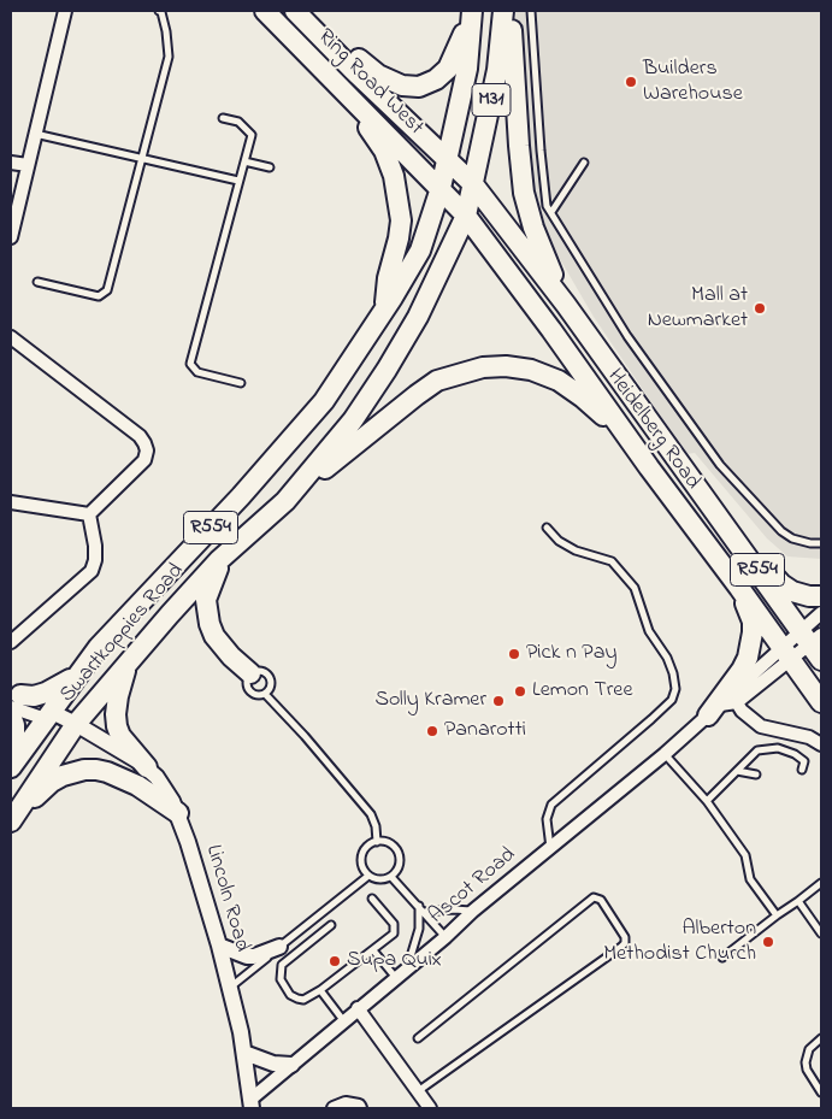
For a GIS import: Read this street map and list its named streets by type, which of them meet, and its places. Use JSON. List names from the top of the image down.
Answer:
{
  "streets": {
    "main road": [
      "Ring Road West",
      "M31",
      "Heidelberg Road",
      "R554",
      "Swartkoppies Road"
    ],
    "street": ["Ascot Road", "Lincoln Road"]
  },
  "crossings": [
    ["Ring Road West", "M31"],
    ["Ring Road West", "Heidelberg Road"],
    ["Ring Road West", "Swartkoppies Road"],
    ["M31", "Heidelberg Road"],
    ["M31", "Swartkoppies Road"],
    ["Heidelberg Road", "Swartkoppies Road"],
    ["Swartkoppies Road", "Lincoln Road"],
    ["Ascot Road", "Lincoln Road"]
  ],
  "places": [
    "Builders Warehouse",
    "Mall at Newmarket",
    "Pick n Pay",
    "Lemon Tree",
    "Solly Kramer",
    "Panarotti",
    "Alberton Methodist Church",
    "Supa Quix"
  ]
}
